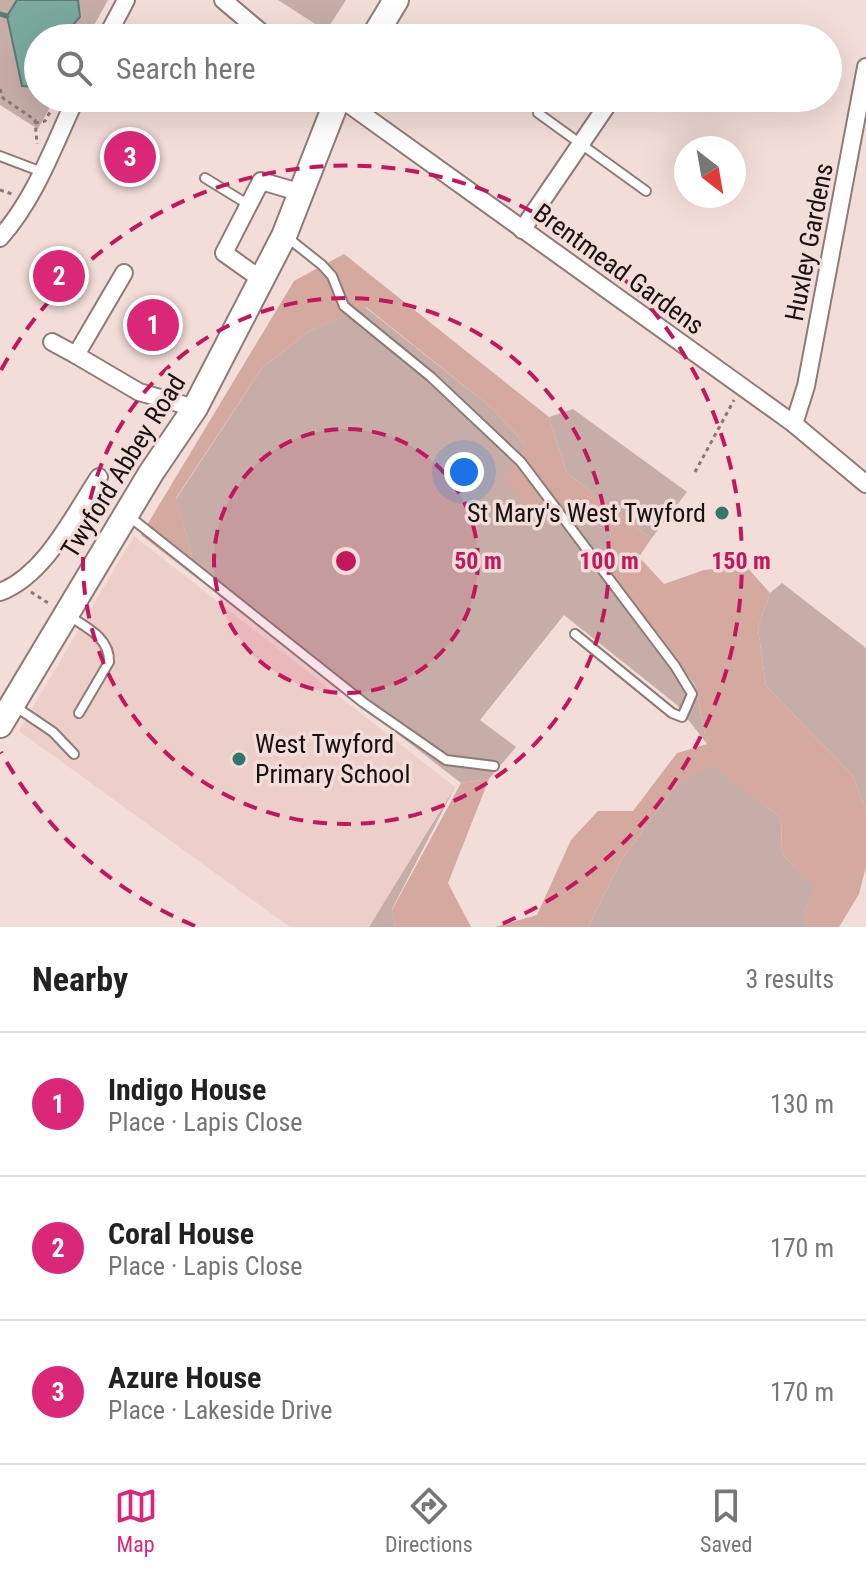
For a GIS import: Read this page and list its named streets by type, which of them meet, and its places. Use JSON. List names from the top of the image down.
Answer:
{
  "streets": {
    "street": ["Huxley Gardens", "Brentmead Gardens", "Twyford Abbey Road"]
  },
  "crossings": [
    ["Huxley Gardens", "Brentmead Gardens"]
  ],
  "places": ["St Mary's West Twyford", "West Twyford Primary School"],
  "north": "bottom right",
  "page": {
    "search": "Search here",
    "pins": ["3", "2", "1"],
    "heading": ["Nearby", "3 results"],
    "list": [
      {
        "mark": "1",
        "name": "Indigo House",
        "note": "Place · Lapis Close",
        "value": "130 m"
      },
      {
        "mark": "2",
        "name": "Coral House",
        "note": "Place · Lapis Close",
        "value": "170 m"
      },
      {
        "mark": "3",
        "name": "Azure House",
        "note": "Place · Lakeside Drive",
        "value": "170 m"
      }
    ],
    "nav": ["Map", "Directions", "Saved"]
  },
  "rings": ["50 m", "100 m", "150 m"]
}
